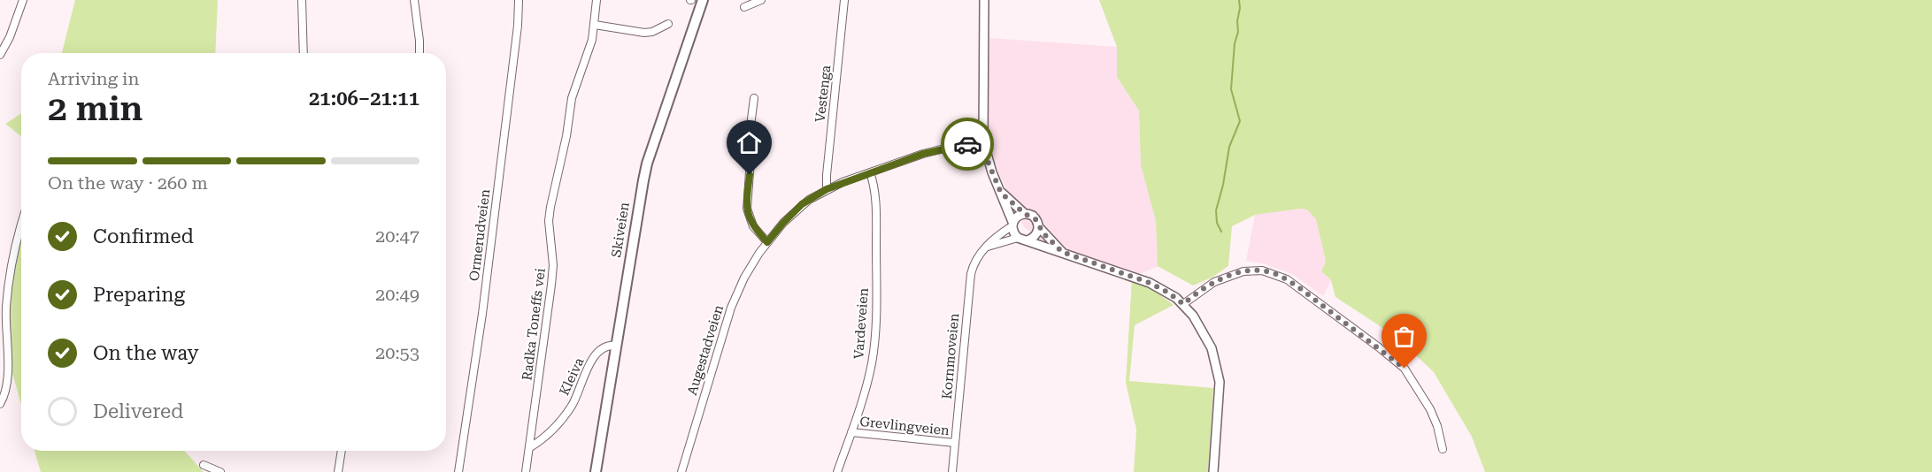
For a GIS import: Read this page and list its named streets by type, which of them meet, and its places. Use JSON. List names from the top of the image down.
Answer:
{
  "streets": {
    "main road": ["Skiveien"],
    "street": [
      "Vestenga",
      "Ormerudveien",
      "Vardeveien",
      "Radka Toneffs vei",
      "Augestadveien",
      "Kornmoveien",
      "Kleiva",
      "Grevlingveien"
    ]
  },
  "crossings": [
    ["Vestenga", "Augestadveien"],
    ["Skiveien", "Kleiva"],
    ["Vardeveien", "Augestadveien"],
    ["Vardeveien", "Grevlingveien"],
    ["Radka Toneffs vei", "Kleiva"],
    ["Kornmoveien", "Grevlingveien"]
  ],
  "page": {
    "heading": ["2 min", "Arriving in", "21:06–21:11"],
    "bar": "On the way · 260 m",
    "list": [
      ["Confirmed", "20:47"],
      ["Preparing", "20:49"],
      ["On the way", "20:53"],
      "Delivered"
    ]
  }
}
